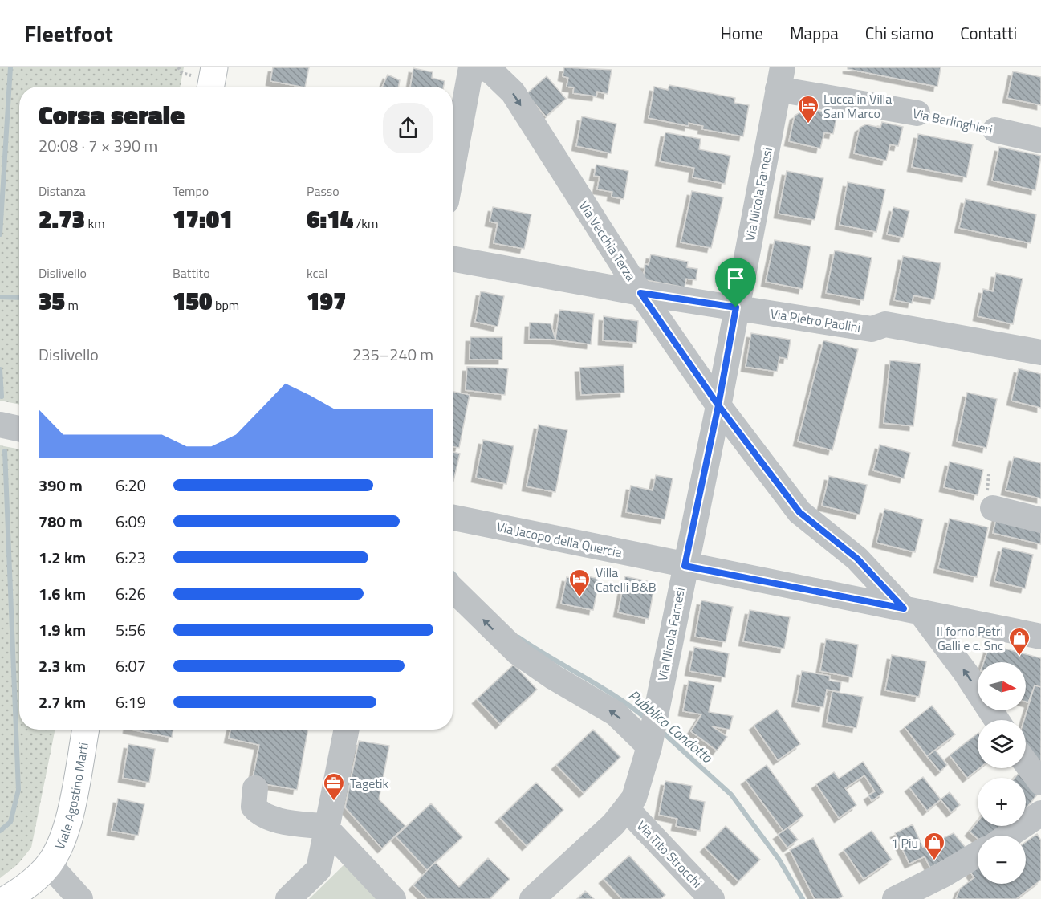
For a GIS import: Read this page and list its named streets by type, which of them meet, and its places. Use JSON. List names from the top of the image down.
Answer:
{
  "streets": {
    "main road": ["Viale Agostino Marti"],
    "street": [
      "Via Berlinghieri",
      "Via Nicola Farnesi",
      "Via Vecchia Terza",
      "Via Pietro Paolini",
      "Via Jacopo della Quercia",
      "Via Tito Strocchi"
    ]
  },
  "crossings": [
    ["Via Berlinghieri", "Via Nicola Farnesi"],
    ["Via Nicola Farnesi", "Via Vecchia Terza"],
    ["Via Nicola Farnesi", "Via Pietro Paolini"],
    ["Via Nicola Farnesi", "Via Jacopo della Quercia"],
    ["Via Nicola Farnesi", "Via Tito Strocchi"],
    ["Via Vecchia Terza", "Via Pietro Paolini"],
    ["Via Vecchia Terza", "Via Jacopo della Quercia"]
  ],
  "water": ["Pubblico Condotto"],
  "places": {
    "hotel": ["Lucca in Villa San Marco", "Villa Catelli B&B"],
    "shop": ["Il forno Petri Galli e c. Snc", "1 Piu"],
    "office": ["Tagetik"]
  },
  "north": "right",
  "page": {
    "header": "Fleetfoot",
    "nav": [
      "Home",
      "Mappa",
      "Chi siamo",
      "Contatti"
    ],
    "heading": ["Corsa serale", "20:08 · 7 × 390 m"],
    "stats": [
      ["Distanza", "2.73 km"],
      ["Tempo", "17:01"],
      ["Passo", "6:14 /km"],
      ["Dislivello", "35 m"],
      ["Battito", "150 bpm"],
      ["kcal", "197"]
    ],
    "chart": ["Dislivello", "235–240 m"],
    "list": [
      {
        "name": "390 m",
        "note": "6:20"
      },
      {
        "name": "780 m",
        "note": "6:09"
      },
      {
        "name": "1.2 km",
        "note": "6:23"
      },
      {
        "name": "1.6 km",
        "note": "6:26"
      },
      {
        "name": "1.9 km",
        "note": "5:56"
      },
      {
        "name": "2.3 km",
        "note": "6:07"
      },
      {
        "name": "2.7 km",
        "note": "6:19"
      }
    ],
    "map_buttons": ["+", "−"]
  }
}
